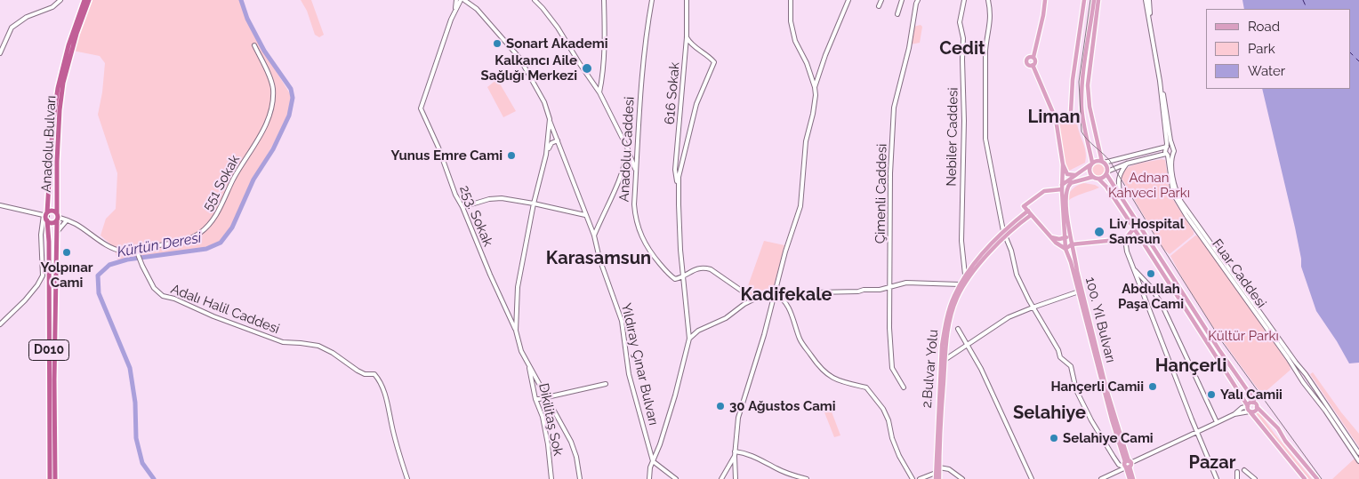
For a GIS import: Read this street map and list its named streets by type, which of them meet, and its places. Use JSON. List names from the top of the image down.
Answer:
{
  "streets": {
    "highway": ["Anadolu Bulvarı", "D010"],
    "main road": ["100. Yıl Bulvarı", "2.Bulvar Yolu"],
    "street": [
      "616 Sokak",
      "Nebiler Caddesi",
      "Anadolu Caddesi",
      "551 Sokak",
      "Çimenli Caddesi",
      "253. Sokak",
      "Fuar Caddesi",
      "Adalı Halil Caddesi",
      "Yıldıray Çınar Bulvarı",
      "Dikilitaş Sok"
    ]
  },
  "crossings": [
    ["Nebiler Caddesi", "2.Bulvar Yolu"],
    ["Anadolu Bulvarı", "551 Sokak"],
    ["551 Sokak", "Adalı Halil Caddesi"]
  ],
  "districts": [
    "Cedit",
    "Liman",
    "Karasamsun",
    "Kadifekale",
    "Hançerli",
    "Selahiye",
    "Pazar"
  ],
  "water": ["Kürtün Deresi"],
  "parks": ["Adnan Kahveci Parkı", "Kültür Parkı"],
  "places": [
    "Sonart Akademi",
    "Kalkancı Aile Sağlığı Merkezi",
    "Yunus Emre Cami",
    "Liv Hospital Samsun",
    "Yolpınar Cami",
    "Abdullah Paşa Cami",
    "Hançerli Camii",
    "Yalı Camii",
    "30 Ağustos Cami",
    "Selahiye Cami"
  ],
  "legend": ["Road", "Park", "Water"]
}
